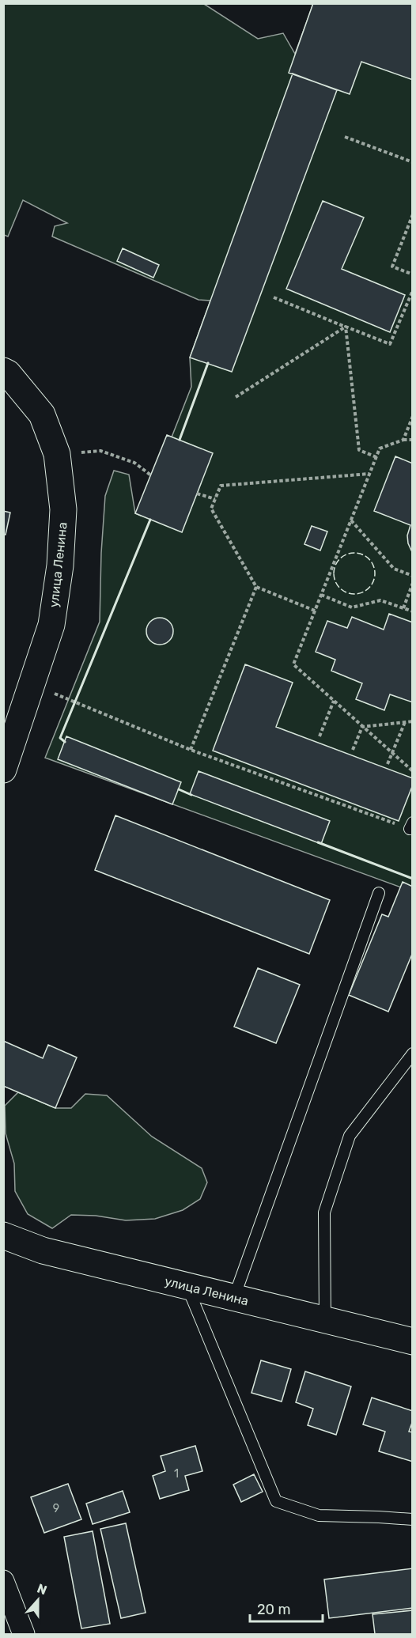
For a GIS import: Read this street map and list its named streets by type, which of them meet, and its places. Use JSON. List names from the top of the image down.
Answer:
{
  "streets": {
    "main road": ["улица Ленина"]
  },
  "house_numbers": ["1", "9"],
  "scale_bar": "20 m",
  "north": "top"
}
